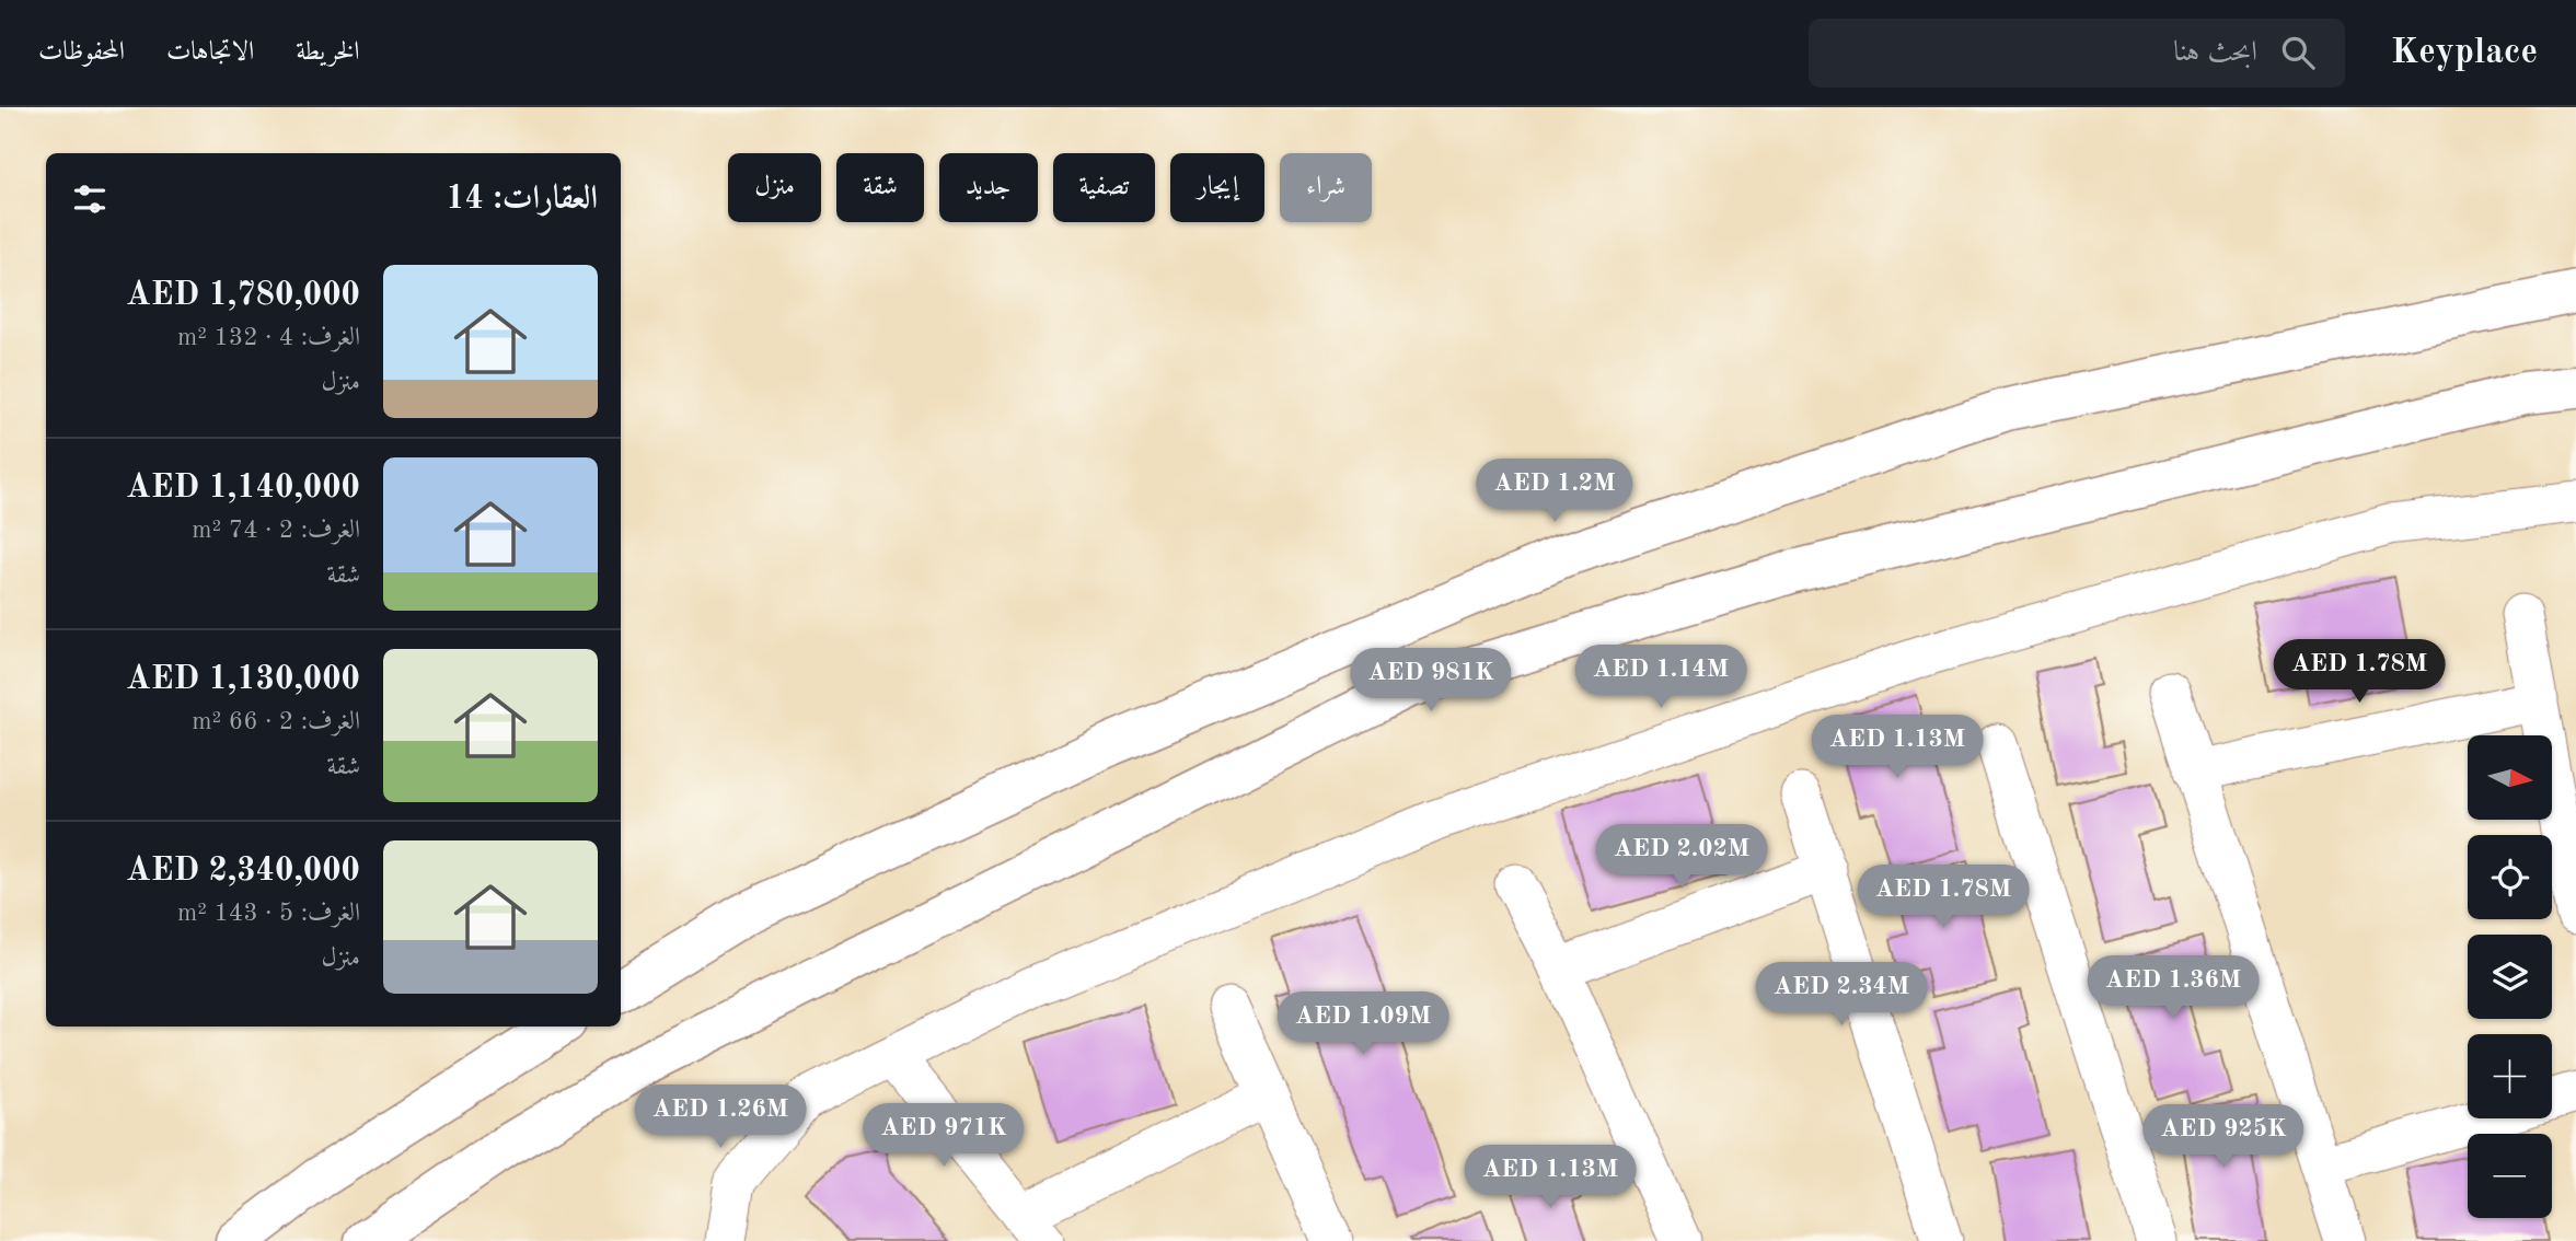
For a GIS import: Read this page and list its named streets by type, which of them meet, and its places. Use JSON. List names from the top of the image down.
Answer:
{
  "north": "right",
  "page": {
    "header": "Keyplace",
    "search": "ابحث هنا",
    "nav": ["الخريطة", "الاتجاهات", "المحفوظات"],
    "chip": [
      "شراء",
      "إيجار",
      "تصفية",
      "جديد",
      "شقة",
      "منزل"
    ],
    "heading": "العقارات: 14",
    "list": [
      {
        "name": "AED 1,780,000",
        "note": "الغرف: 4 · 132 m² · منزل"
      },
      {
        "name": "AED 1,140,000",
        "note": "الغرف: 2 · 74 m² · شقة"
      },
      {
        "name": "AED 1,130,000",
        "note": "الغرف: 2 · 66 m² · شقة"
      },
      {
        "name": "AED 2,340,000",
        "note": "الغرف: 5 · 143 m² · منزل"
      }
    ],
    "price": [
      "AED 1.2M",
      "AED 1.78M",
      "AED 1.14M",
      "AED 981K",
      "AED 1.13M",
      "AED 2.02M",
      "AED 1.78M",
      "AED 1.36M",
      "AED 2.34M",
      "AED 1.09M",
      "AED 1.26M",
      "AED 971K",
      "AED 925K",
      "AED 1.13M"
    ],
    "map_buttons": ["+", "−"]
  }
}
